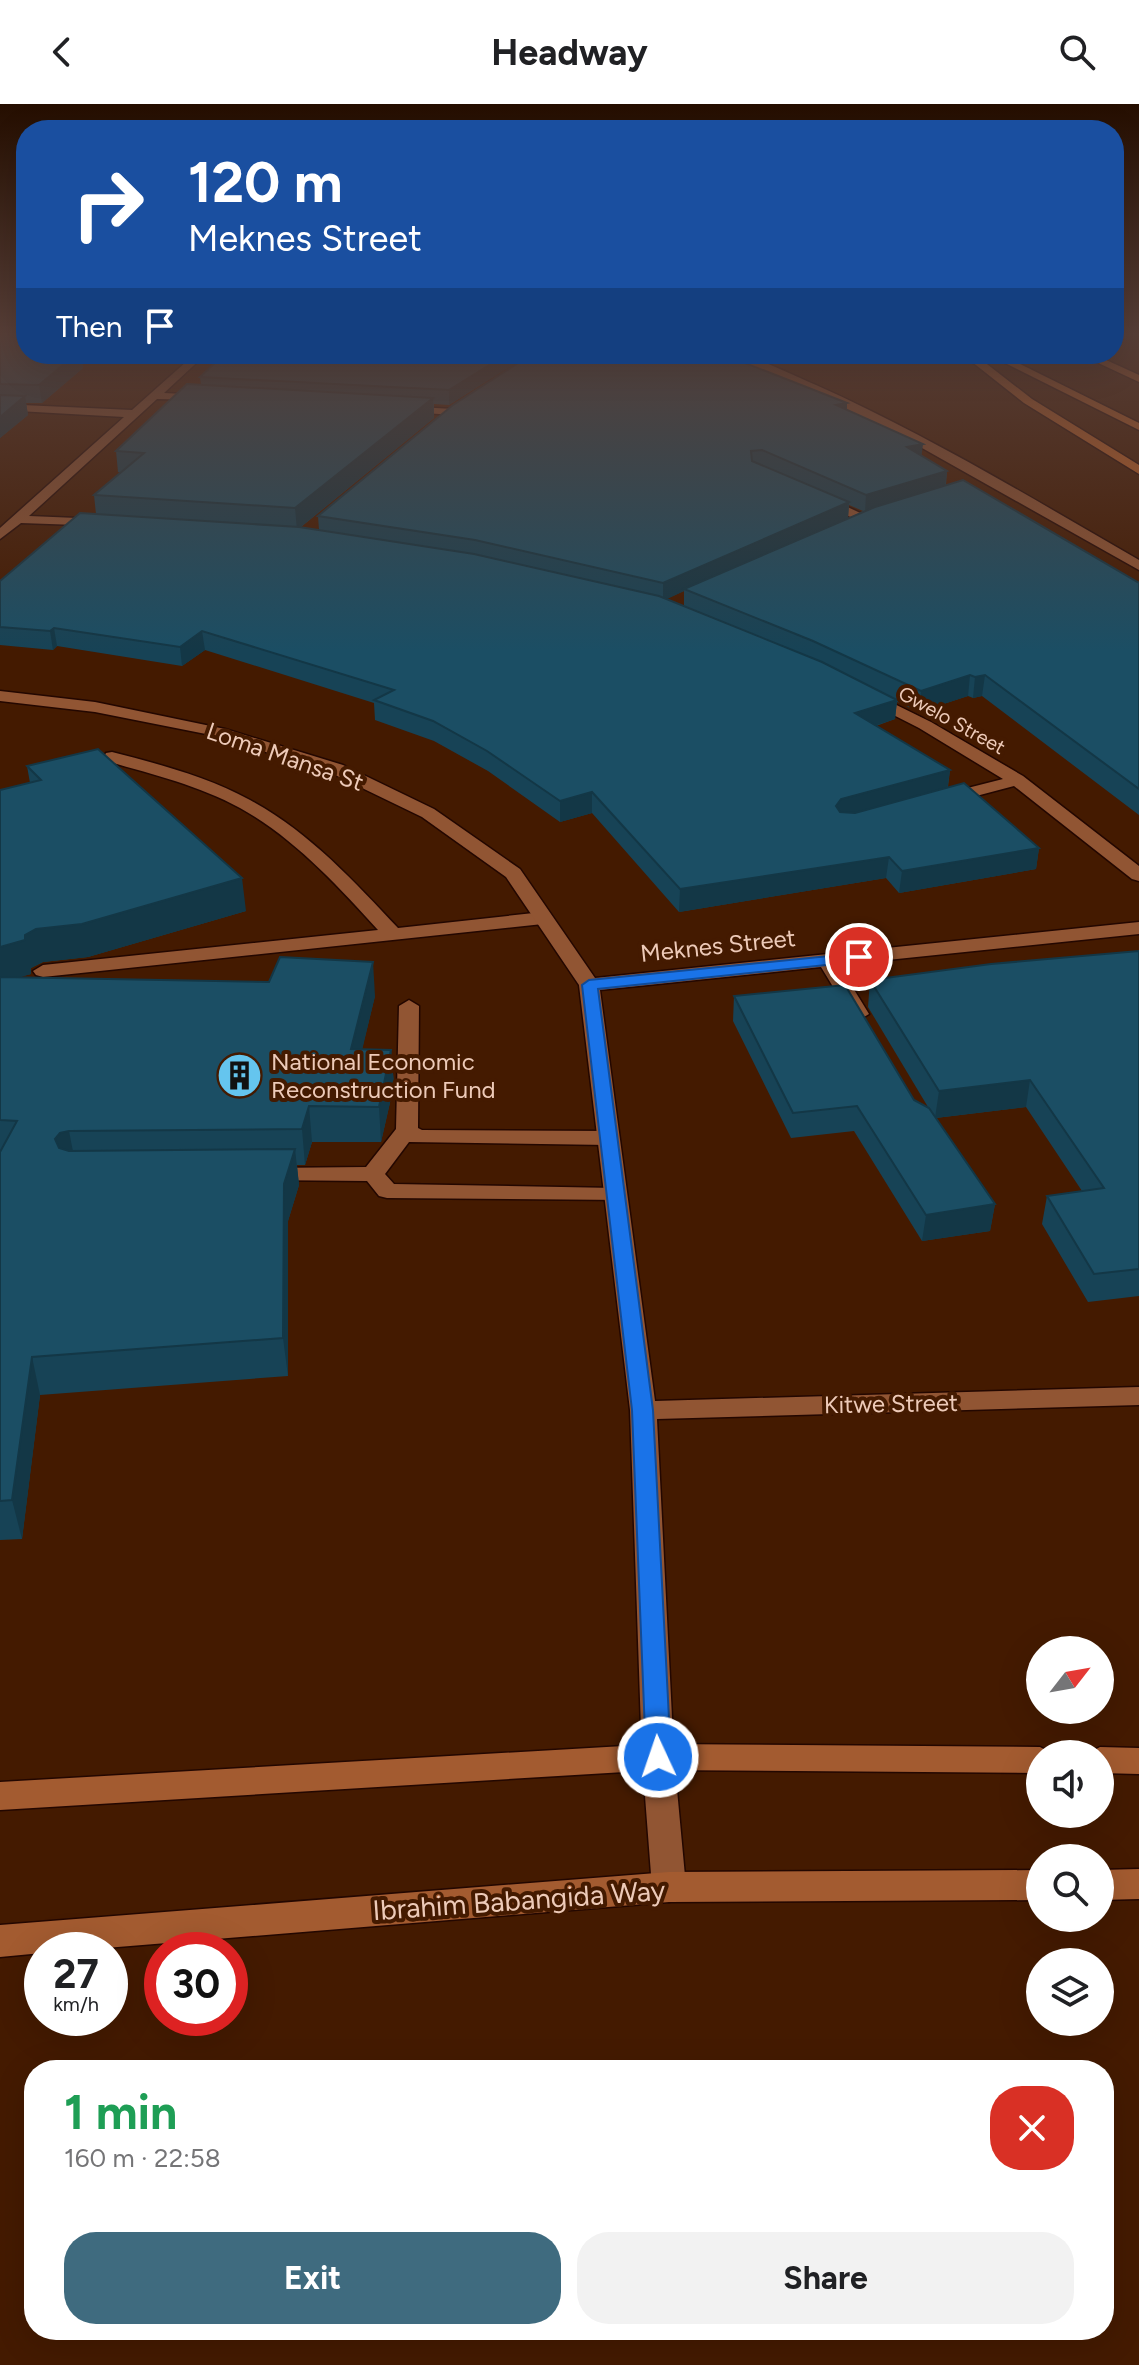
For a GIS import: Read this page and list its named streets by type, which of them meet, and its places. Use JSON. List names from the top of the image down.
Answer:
{
  "streets": {
    "main road": ["Ibrahim Babangida Way"],
    "street": [
      "Gwelo Street",
      "Loma Mansa St",
      "Meknes Street",
      "Kitwe Street"
    ]
  },
  "crossings": [
    ["Loma Mansa St", "Meknes Street"],
    ["Loma Mansa St", "Kitwe Street"],
    ["Loma Mansa St", "Ibrahim Babangida Way"]
  ],
  "places": {
    "building": ["National Economic Reconstruction Fund"]
  },
  "north": "top right",
  "page": {
    "header": "Headway",
    "turn": ["120 m", "Meknes Street"],
    "then": "Then",
    "speed": "27 km/h",
    "limit": "30",
    "heading": ["1 min", "160 m · 22:58"],
    "buttons": ["Exit", "Share"]
  }
}
